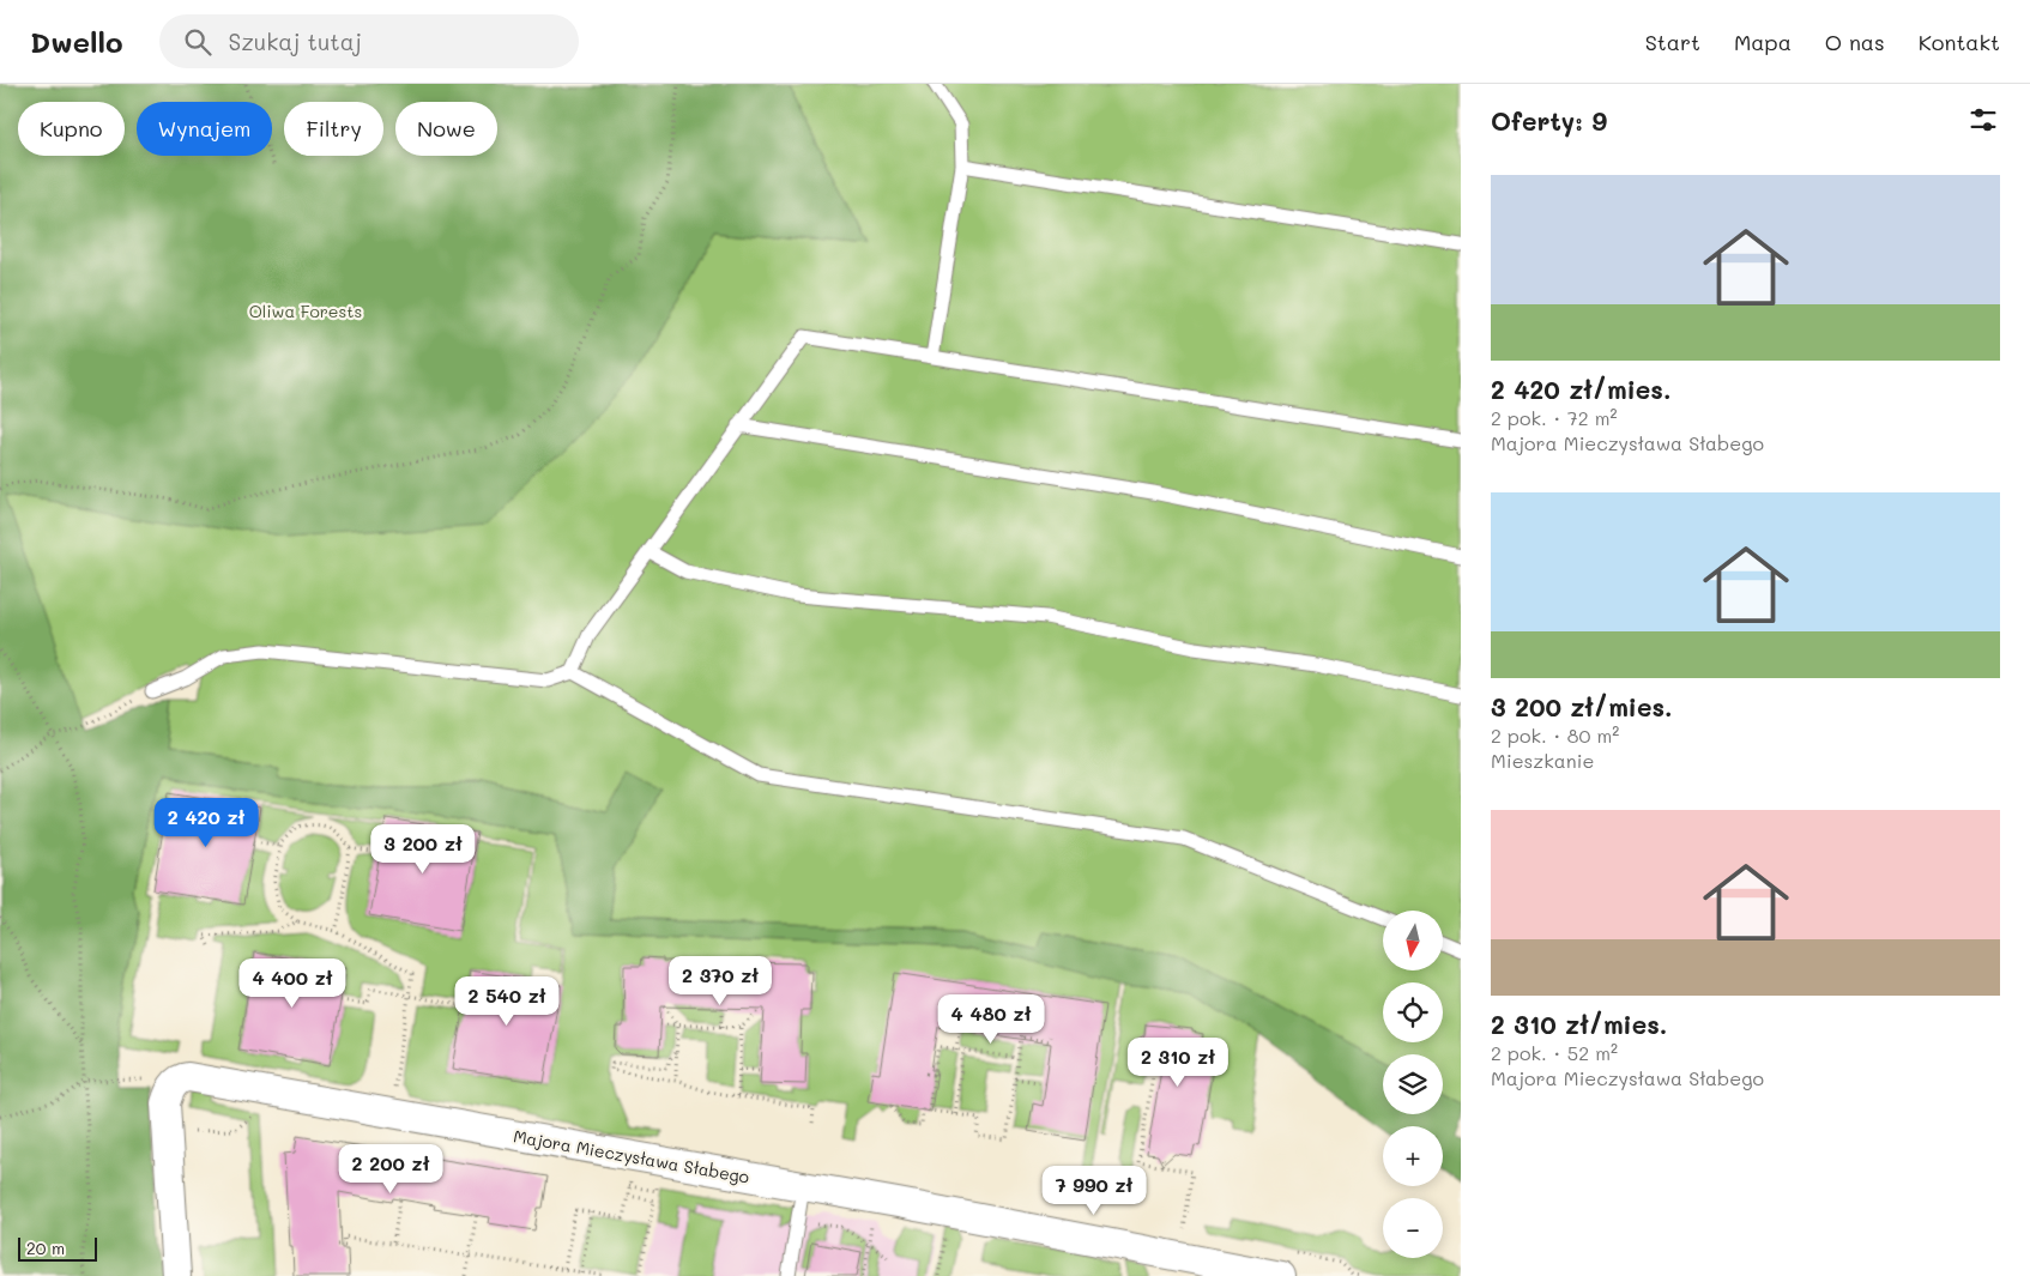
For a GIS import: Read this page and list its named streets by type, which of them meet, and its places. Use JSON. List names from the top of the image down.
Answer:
{
  "streets": {
    "street": ["Majora Mieczysława Słabego"]
  },
  "parks": ["Oliwa Forests"],
  "scale_bar": "20 m",
  "north": "bottom",
  "page": {
    "header": "Dwello",
    "search": "Szukaj tutaj",
    "nav": [
      "Start",
      "Mapa",
      "O nas",
      "Kontakt"
    ],
    "heading": "Oferty: 9",
    "chip": [
      "Kupno",
      "Wynajem",
      "Filtry",
      "Nowe"
    ],
    "list": [
      {
        "name": "2 420 zł/mies.",
        "note": "2 pok. · 72 m² · Majora Mieczysława Słabego"
      },
      {
        "name": "3 200 zł/mies.",
        "note": "2 pok. · 80 m² · Mieszkanie"
      },
      {
        "name": "2 310 zł/mies.",
        "note": "2 pok. · 52 m² · Majora Mieczysława Słabego"
      }
    ],
    "price": [
      "2 420 zł",
      "3 200 zł",
      "2 370 zł",
      "4 400 zł",
      "2 540 zł",
      "4 480 zł",
      "2 310 zł",
      "2 200 zł",
      "7 990 zł"
    ],
    "map_buttons": ["+", "−"],
    "scale": "20 m"
  }
}
